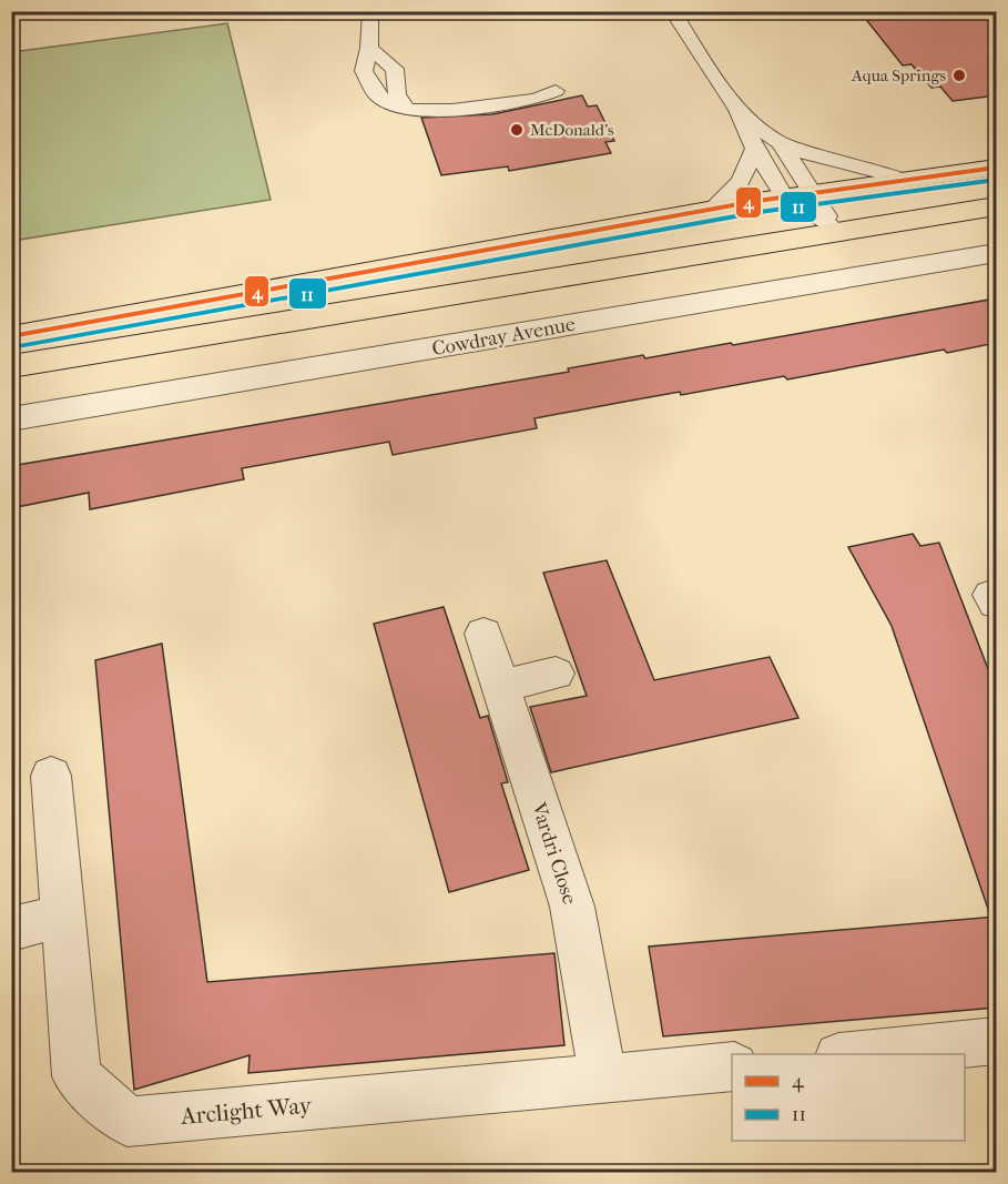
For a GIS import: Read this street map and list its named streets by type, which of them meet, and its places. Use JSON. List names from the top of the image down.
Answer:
{
  "streets": {
    "street": ["Cowdray Avenue", "Vardri Close", "Arclight Way"]
  },
  "crossings": [
    ["Vardri Close", "Arclight Way"]
  ],
  "places": ["Aqua Springs", "McDonald's"],
  "lines": ["transit line 4", "transit line 11"],
  "legend": ["4", "11"]
}
